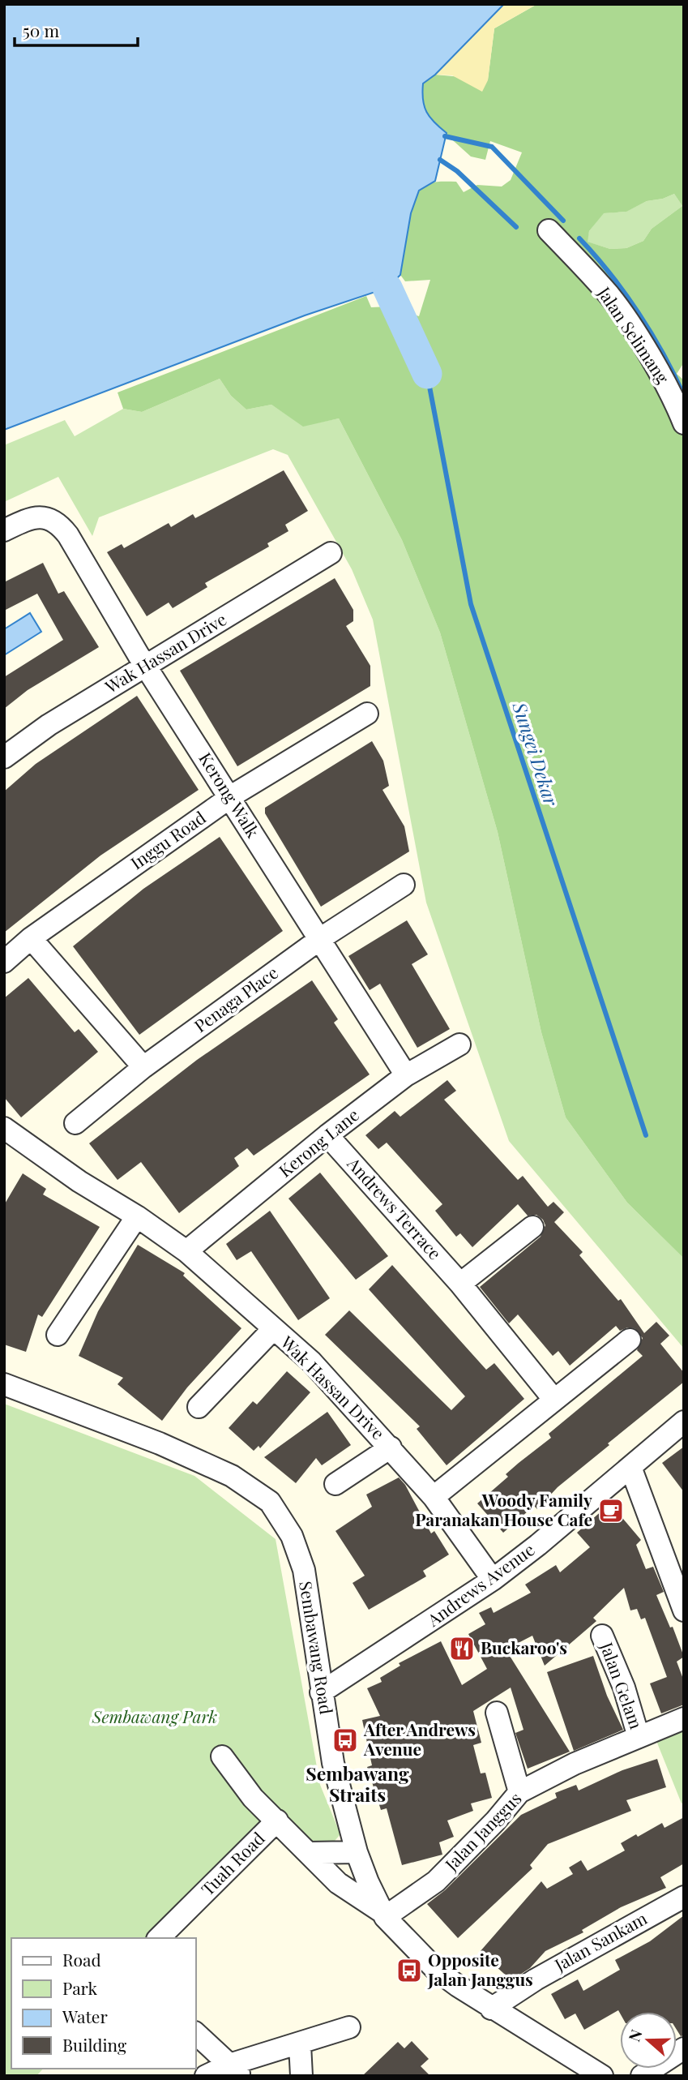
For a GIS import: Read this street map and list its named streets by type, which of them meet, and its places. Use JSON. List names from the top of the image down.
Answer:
{
  "streets": {
    "street": [
      "Jalan Selimang",
      "Wak Hassan Drive",
      "Kerong Walk",
      "Inggu Road",
      "Penaga Place",
      "Kerong Lane",
      "Andrews Terrace",
      "Andrews Avenue",
      "Sembawang Road",
      "Jalan Gelam",
      "Jalan Janggus",
      "Tuah Road",
      "Jalan Sankam"
    ]
  },
  "crossings": [
    ["Wak Hassan Drive", "Kerong Walk"],
    ["Wak Hassan Drive", "Kerong Lane"],
    ["Wak Hassan Drive", "Andrews Avenue"],
    ["Kerong Walk", "Inggu Road"],
    ["Kerong Walk", "Penaga Place"],
    ["Kerong Walk", "Kerong Lane"],
    ["Kerong Lane", "Andrews Terrace"],
    ["Andrews Avenue", "Sembawang Road"],
    ["Sembawang Road", "Jalan Janggus"],
    ["Sembawang Road", "Tuah Road"],
    ["Sembawang Road", "Jalan Sankam"],
    ["Jalan Gelam", "Jalan Janggus"],
    ["Jalan Janggus", "Tuah Road"]
  ],
  "districts": ["Sembawang Straits"],
  "water": ["Sungei Dekar"],
  "parks": ["Sembawang Park"],
  "places": {
    "cafe": ["Woody Family Paranakan House Cafe"],
    "restaurant": ["Buckaroo's"],
    "bus stop": ["After Andrews Avenue", "Opposite Jalan Janggus"]
  },
  "legend": [
    "Road",
    "Park",
    "Water",
    "Building"
  ],
  "scale_bar": "50 m",
  "north": "left"
}
